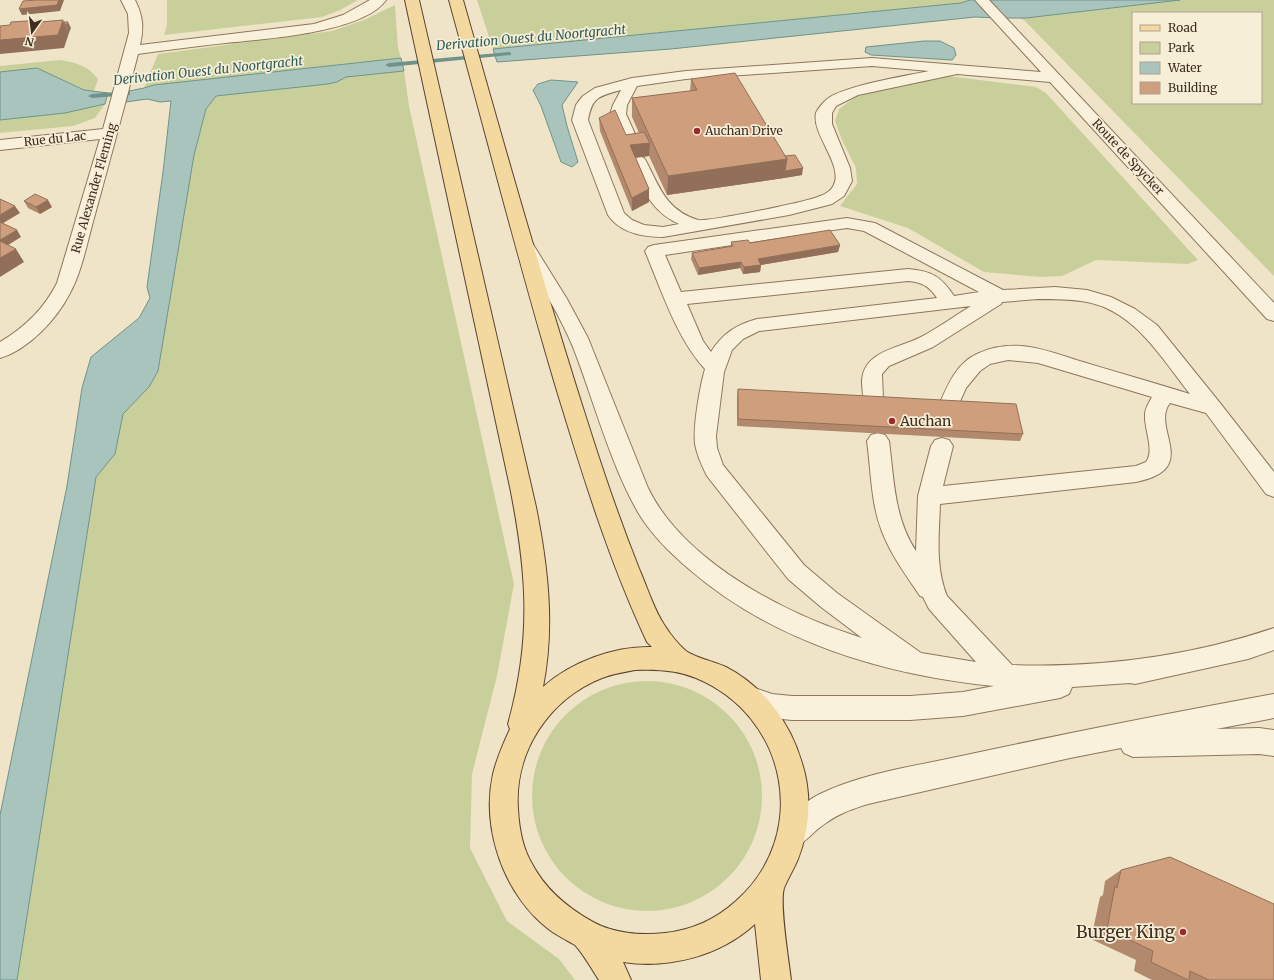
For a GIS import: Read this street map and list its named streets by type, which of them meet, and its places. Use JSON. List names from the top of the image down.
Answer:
{
  "streets": {
    "street": ["Rue du Lac", "Route de Spycker", "Rue Alexander Fleming"]
  },
  "crossings": [
    ["Rue du Lac", "Rue Alexander Fleming"]
  ],
  "water": ["Derivation Ouest du Noortgracht"],
  "places": ["Auchan Drive", "Auchan", "Burger King"],
  "legend": [
    "Road",
    "Park",
    "Water",
    "Building"
  ],
  "north": "bottom"
}
